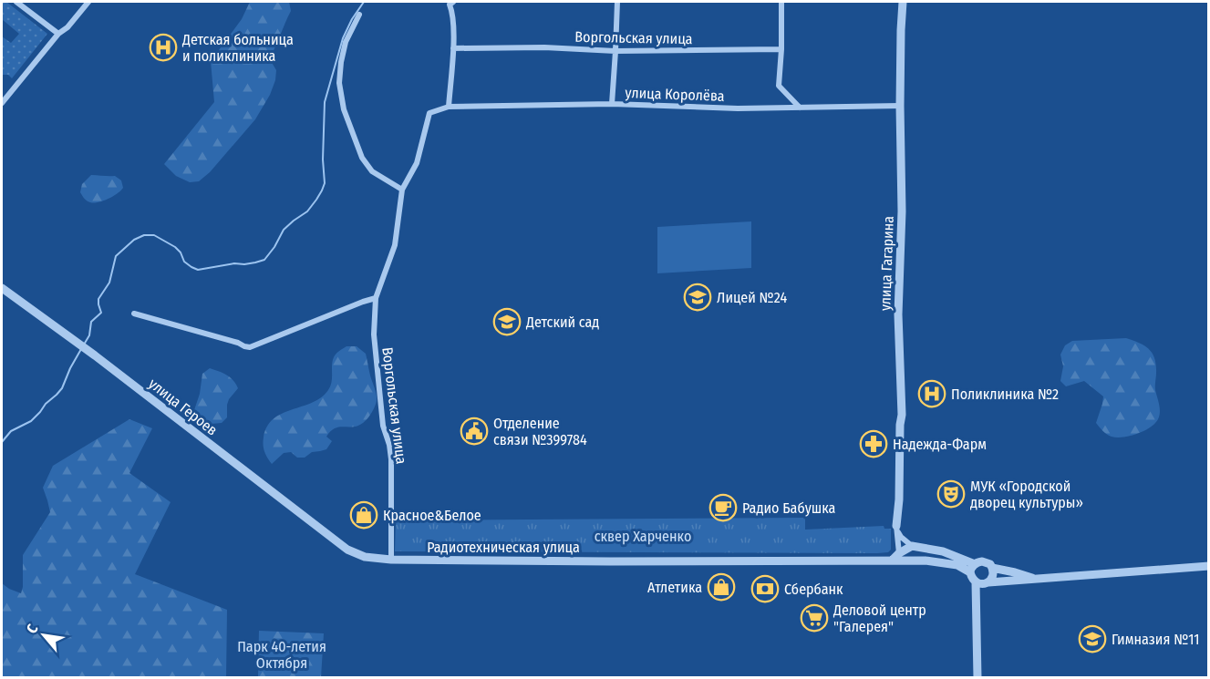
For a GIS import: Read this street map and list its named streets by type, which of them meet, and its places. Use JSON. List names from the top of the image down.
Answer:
{
  "streets": {
    "street": [
      "Воргольская улица",
      "улица Королёва",
      "улица Гагарина",
      "улица Героев",
      "Радиотехническая улица"
    ]
  },
  "crossings": [
    ["Воргольская улица", "улица Королёва"],
    ["Воргольская улица", "Радиотехническая улица"],
    ["улица Королёва", "улица Гагарина"],
    ["улица Героев", "Радиотехническая улица"]
  ],
  "parks": ["сквер Харченко", "Парк 40-летия Октября"],
  "places": {
    "hospital": ["Детская больница и поликлиника", "Поликлиника №2"],
    "school or university": ["Лицей №24", "Детский сад", "Гимназия №11"],
    "public building": ["Отделение связи №399784"],
    "pharmacy": ["Надежда-Фарм"],
    "theatre": ["МУК «Городской дворец культуры»"],
    "cafe": ["Радио Бабушка"],
    "shop": ["Красное&Белое", "Атлетика"],
    "bank": ["Сбербанк"],
    "supermarket": ["Деловой центр \"Галерея\""]
  },
  "north": "top left"
}
